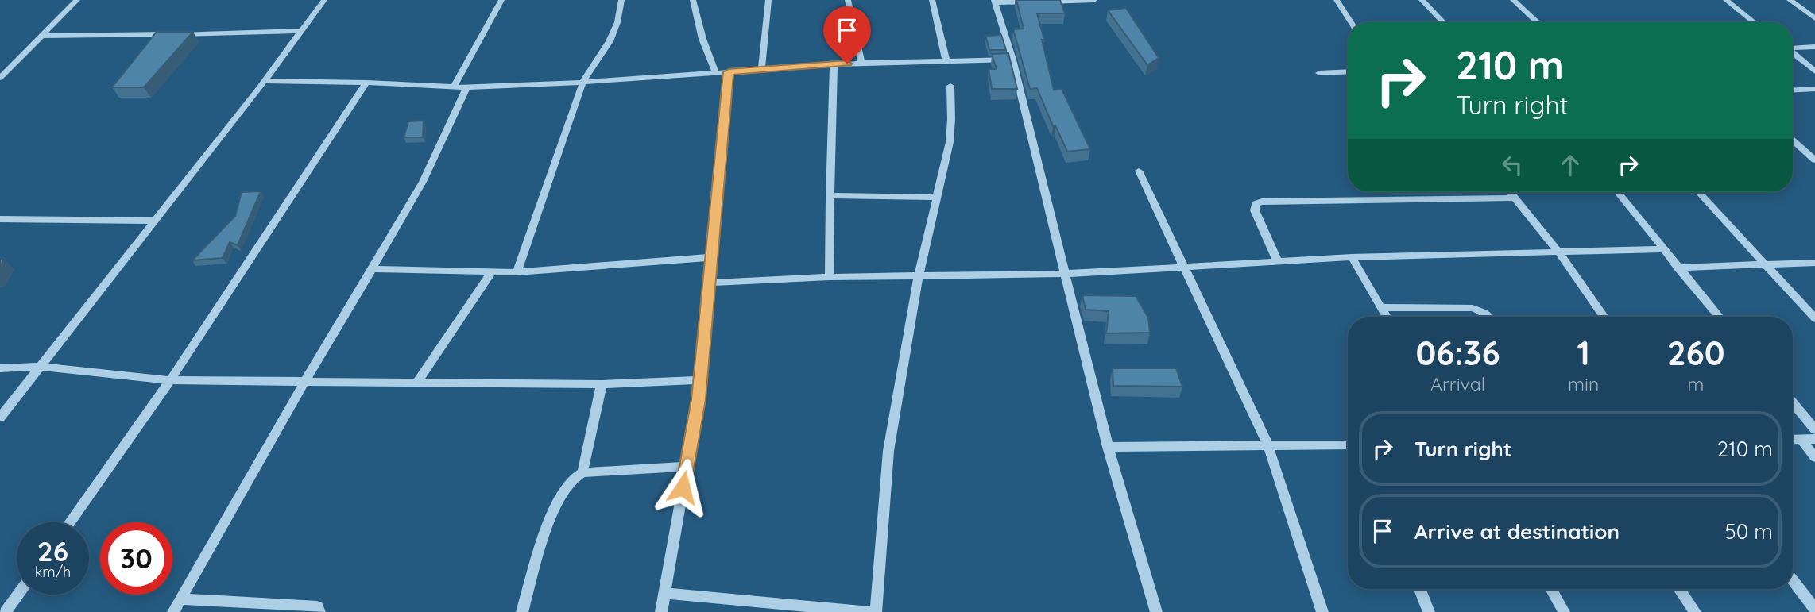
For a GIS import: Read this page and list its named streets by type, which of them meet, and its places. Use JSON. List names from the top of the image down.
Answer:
{
  "page": {
    "turn": ["210 m", "Turn right"],
    "eta": [
      "06:36",
      "Arrival",
      "1",
      "min",
      "260",
      "m"
    ],
    "list": [
      {
        "name": "Turn right",
        "value": "210 m"
      },
      {
        "name": "Arrive at destination",
        "value": "50 m"
      }
    ],
    "speed": "26 km/h",
    "limit": "30"
  }
}
